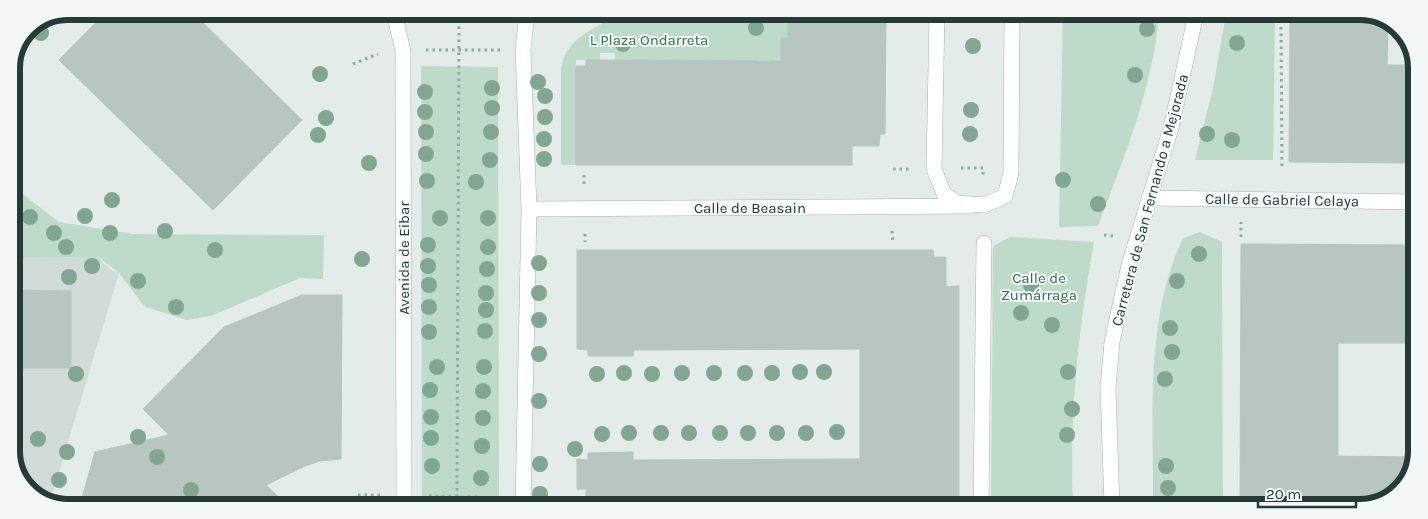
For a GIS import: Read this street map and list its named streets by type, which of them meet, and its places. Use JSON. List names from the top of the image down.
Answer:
{
  "streets": {
    "street": [
      "Carretera de San Fernando a Mejorada",
      "Calle de Gabriel Celaya",
      "Calle de Beasain",
      "Avenida de Eibar"
    ]
  },
  "crossings": [
    ["Carretera de San Fernando a Mejorada", "Calle de Gabriel Celaya"]
  ],
  "parks": ["L Plaza Ondarreta", "Calle de Zumárraga"],
  "scale_bar": "20 m"
}
